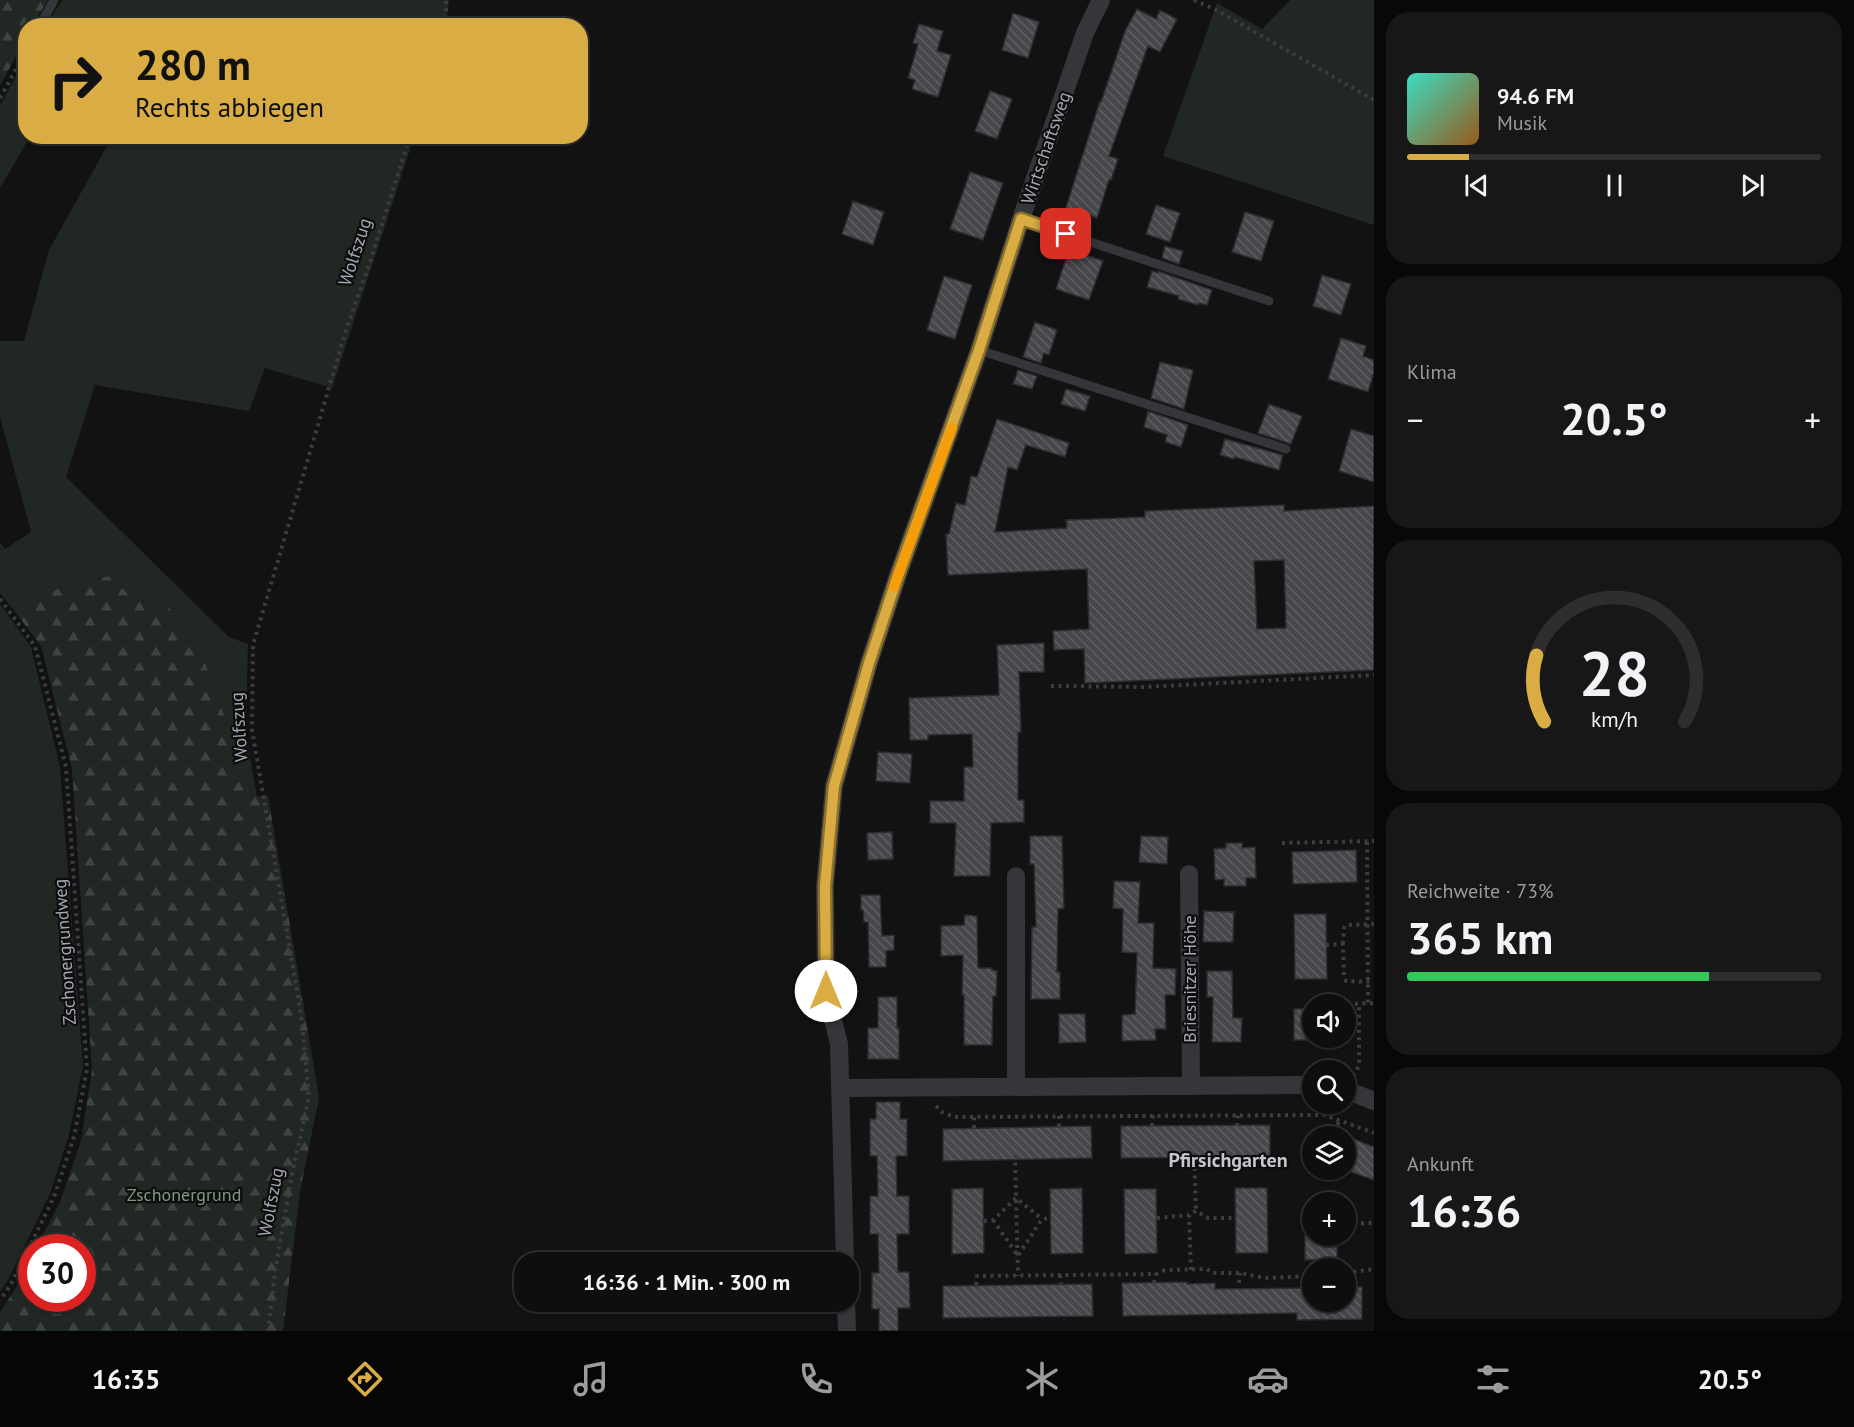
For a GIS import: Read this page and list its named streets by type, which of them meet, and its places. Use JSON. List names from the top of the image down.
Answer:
{
  "streets": {
    "street": ["Wirtschaftsweg", "Briesnitzer Höhe"],
    "path": ["Wolfszug", "Zschonergrundweg"]
  },
  "districts": ["Pfirsichgarten"],
  "parks": ["Zschonergrund"],
  "page": {
    "turn": ["280 m", "Rechts abbiegen"],
    "song": ["94.6 FM", "Musik"],
    "tile": [
      "Klima",
      ["Reichweite · 73%", "365 km"],
      ["Ankunft", "16:36"]
    ],
    "heat": ["−", "20.5°", "+"],
    "map_buttons": ["+", "−"],
    "limit": "30",
    "trip": "16:36 · 1 Min. · 300 m",
    "tabs": ["16:35", "20.5°"],
    "gauge": ["28", "km/h"]
  }
}
